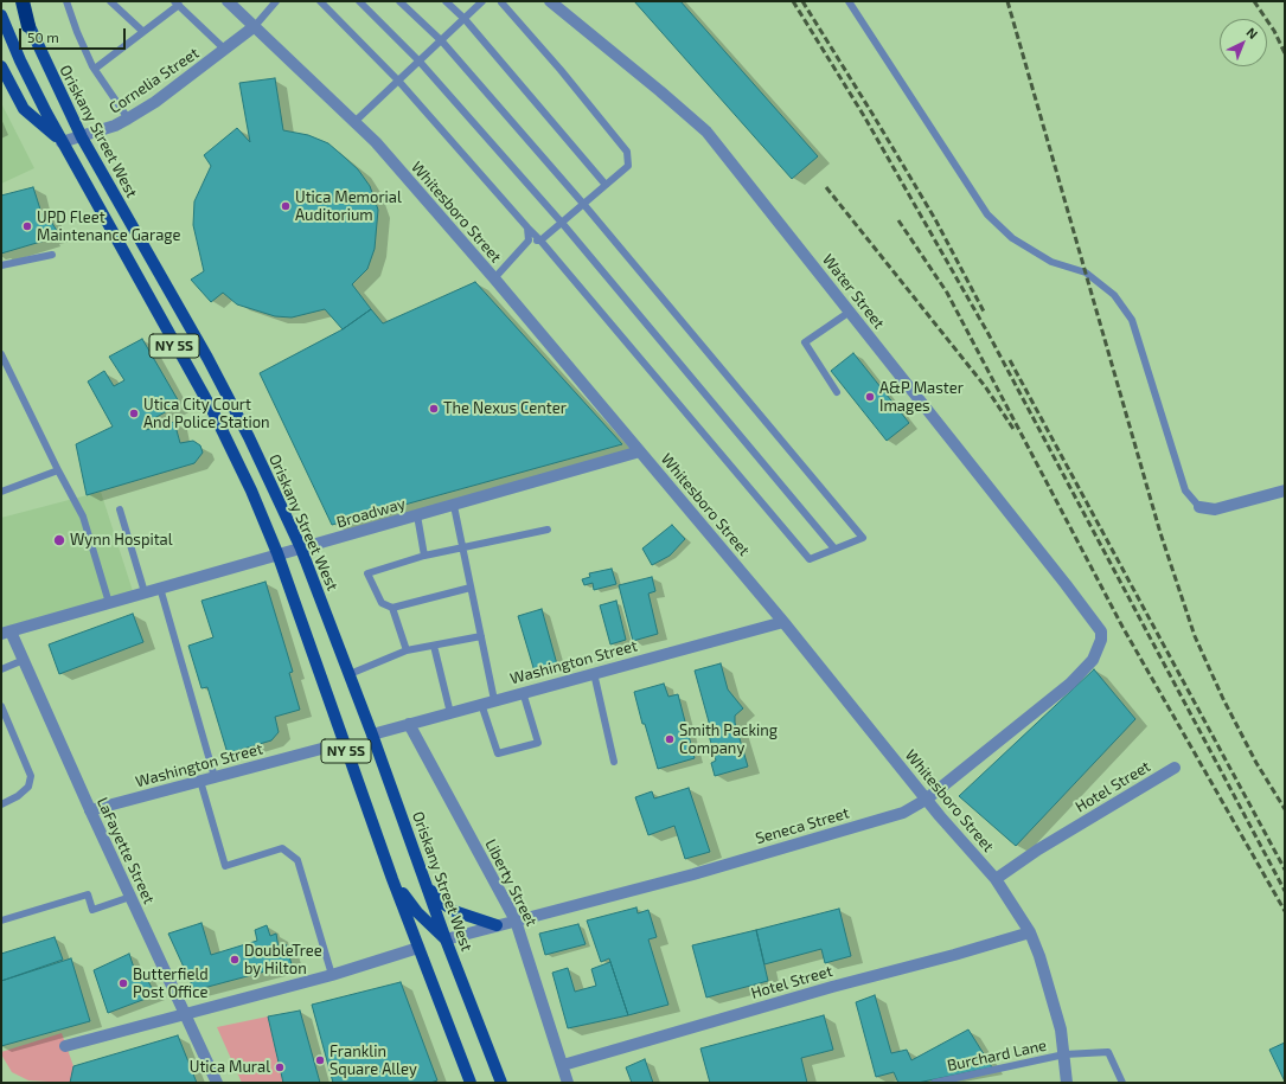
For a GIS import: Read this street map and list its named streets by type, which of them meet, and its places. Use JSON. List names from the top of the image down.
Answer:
{
  "streets": {
    "main road": ["Oriskany Street West", "NY 5S"],
    "street": [
      "Cornelia Street",
      "Whitesboro Street",
      "Water Street",
      "Broadway",
      "Washington Street",
      "Hotel Street",
      "Seneca Street",
      "LaFayette Street",
      "Liberty Street"
    ],
    "lane": ["Burchard Lane"]
  },
  "crossings": [
    ["Cornelia Street", "Oriskany Street West"],
    ["Cornelia Street", "Whitesboro Street"],
    ["Cornelia Street", "NY 5S"],
    ["Oriskany Street West", "Broadway"],
    ["Oriskany Street West", "Washington Street"],
    ["Oriskany Street West", "Seneca Street"],
    ["Whitesboro Street", "Broadway"],
    ["Whitesboro Street", "Washington Street"],
    ["Whitesboro Street", "Hotel Street"],
    ["Whitesboro Street", "Seneca Street"],
    ["Whitesboro Street", "Burchard Lane"],
    ["Water Street", "Seneca Street"],
    ["NY 5S", "Broadway"],
    ["NY 5S", "Washington Street"],
    ["Broadway", "LaFayette Street"],
    ["Washington Street", "LaFayette Street"],
    ["Washington Street", "Liberty Street"],
    ["Hotel Street", "Liberty Street"],
    ["Seneca Street", "Liberty Street"]
  ],
  "places": [
    "Utica Memorial Auditorium",
    "UPD Fleet Maintenance Garage",
    "A&P Master Images",
    "The Nexus Center",
    "Utica City Court And Police Station",
    "Wynn Hospital",
    "Smith Packing Company",
    "DoubleTree by Hilton",
    "Butterfield Post Office",
    "Franklin Square Alley",
    "Utica Mural"
  ],
  "scale_bar": "50 m",
  "north": "top right"
}
